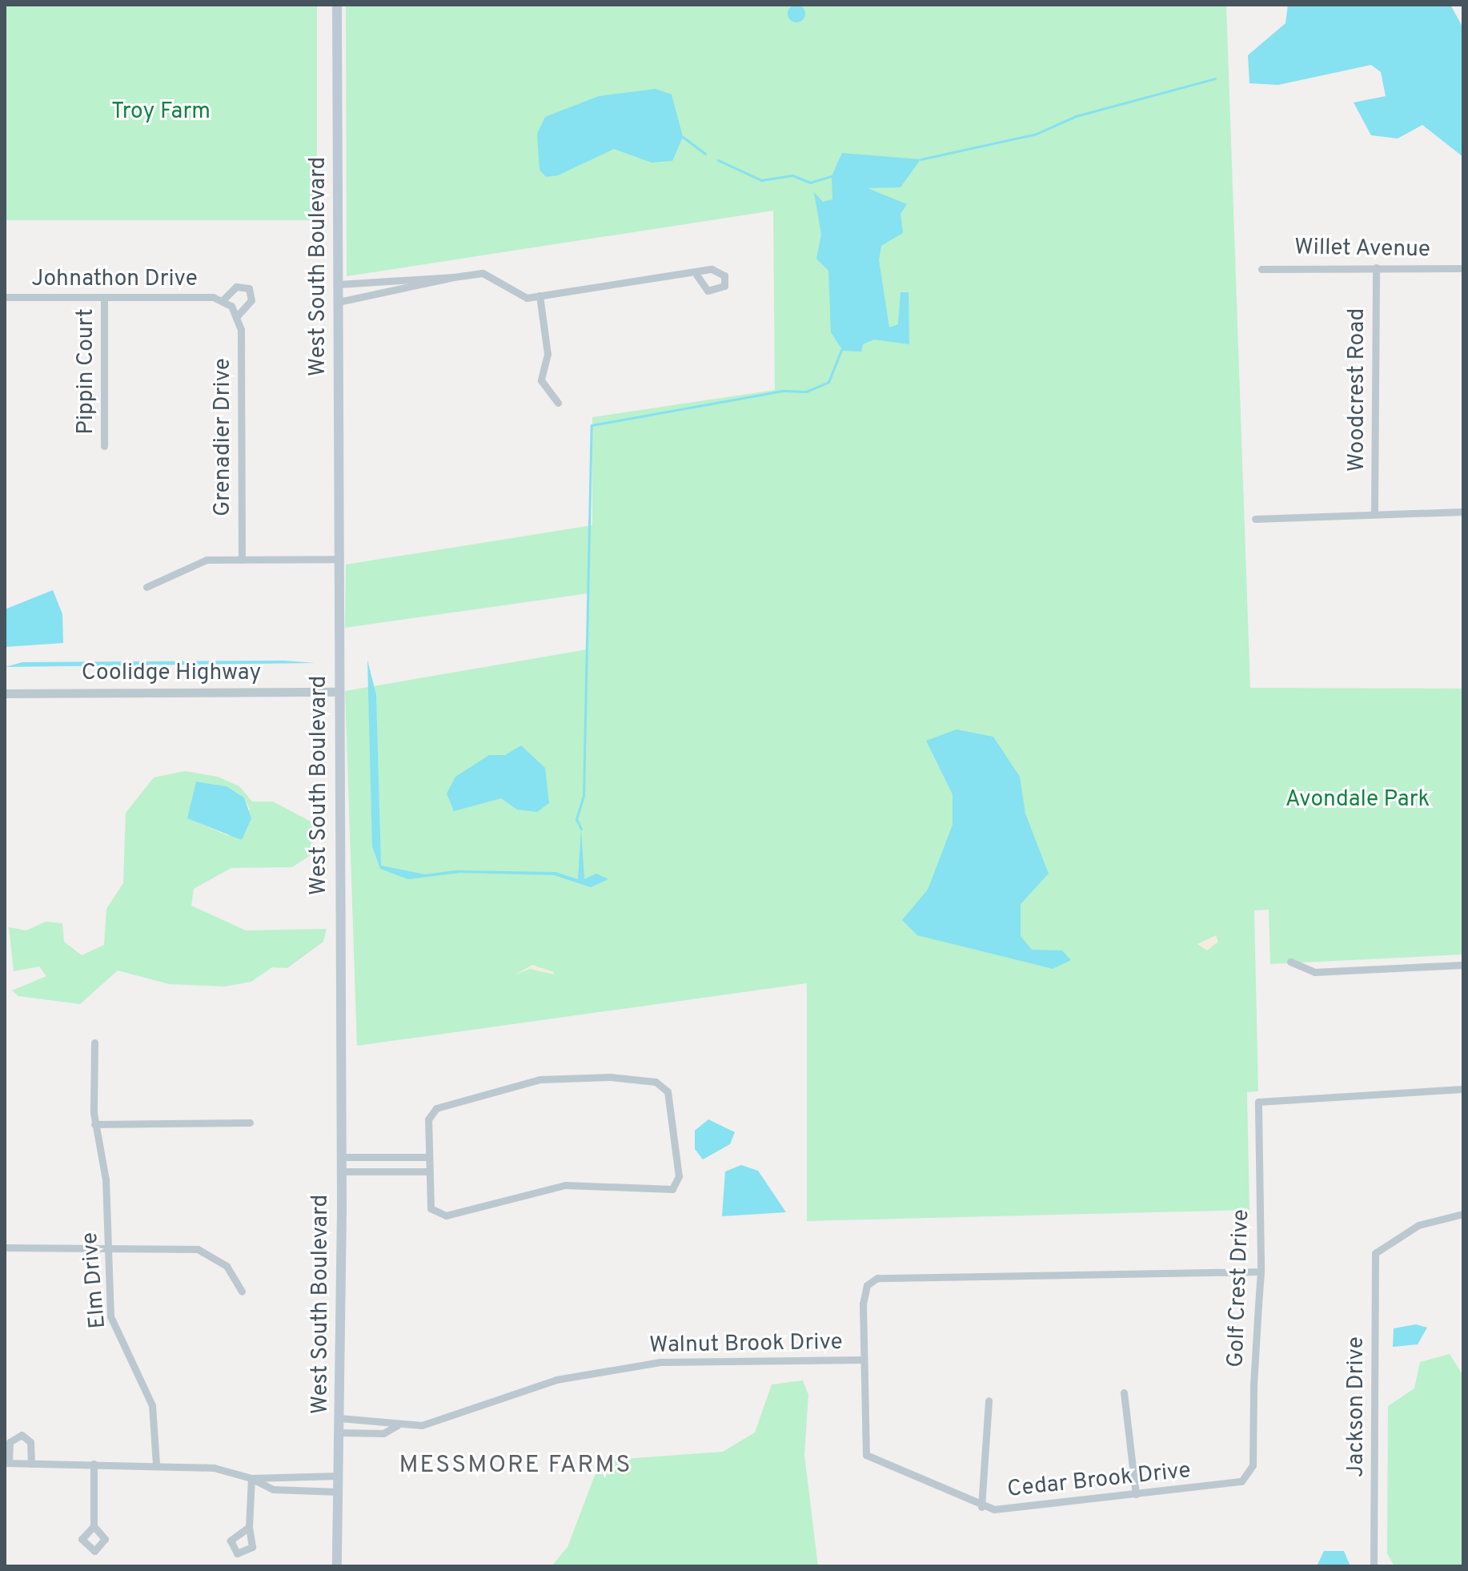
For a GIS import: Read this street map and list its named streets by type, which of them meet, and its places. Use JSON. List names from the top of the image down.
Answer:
{
  "streets": {
    "main road": ["West South Boulevard"],
    "street": [
      "Willet Avenue",
      "Johnathon Drive",
      "Pippin Court",
      "Woodcrest Road",
      "Grenadier Drive",
      "Coolidge Highway",
      "Elm Drive",
      "Golf Crest Drive",
      "Walnut Brook Drive",
      "Jackson Drive",
      "Cedar Brook Drive"
    ]
  },
  "crossings": [
    ["Willet Avenue", "Woodcrest Road"],
    ["West South Boulevard", "Coolidge Highway"],
    ["West South Boulevard", "Walnut Brook Drive"],
    ["Johnathon Drive", "Pippin Court"],
    ["Johnathon Drive", "Grenadier Drive"],
    ["Golf Crest Drive", "Walnut Brook Drive"],
    ["Golf Crest Drive", "Cedar Brook Drive"],
    ["Walnut Brook Drive", "Cedar Brook Drive"]
  ],
  "districts": ["MESSMORE FARMS"],
  "parks": ["Troy Farm", "Avondale Park"]
}
